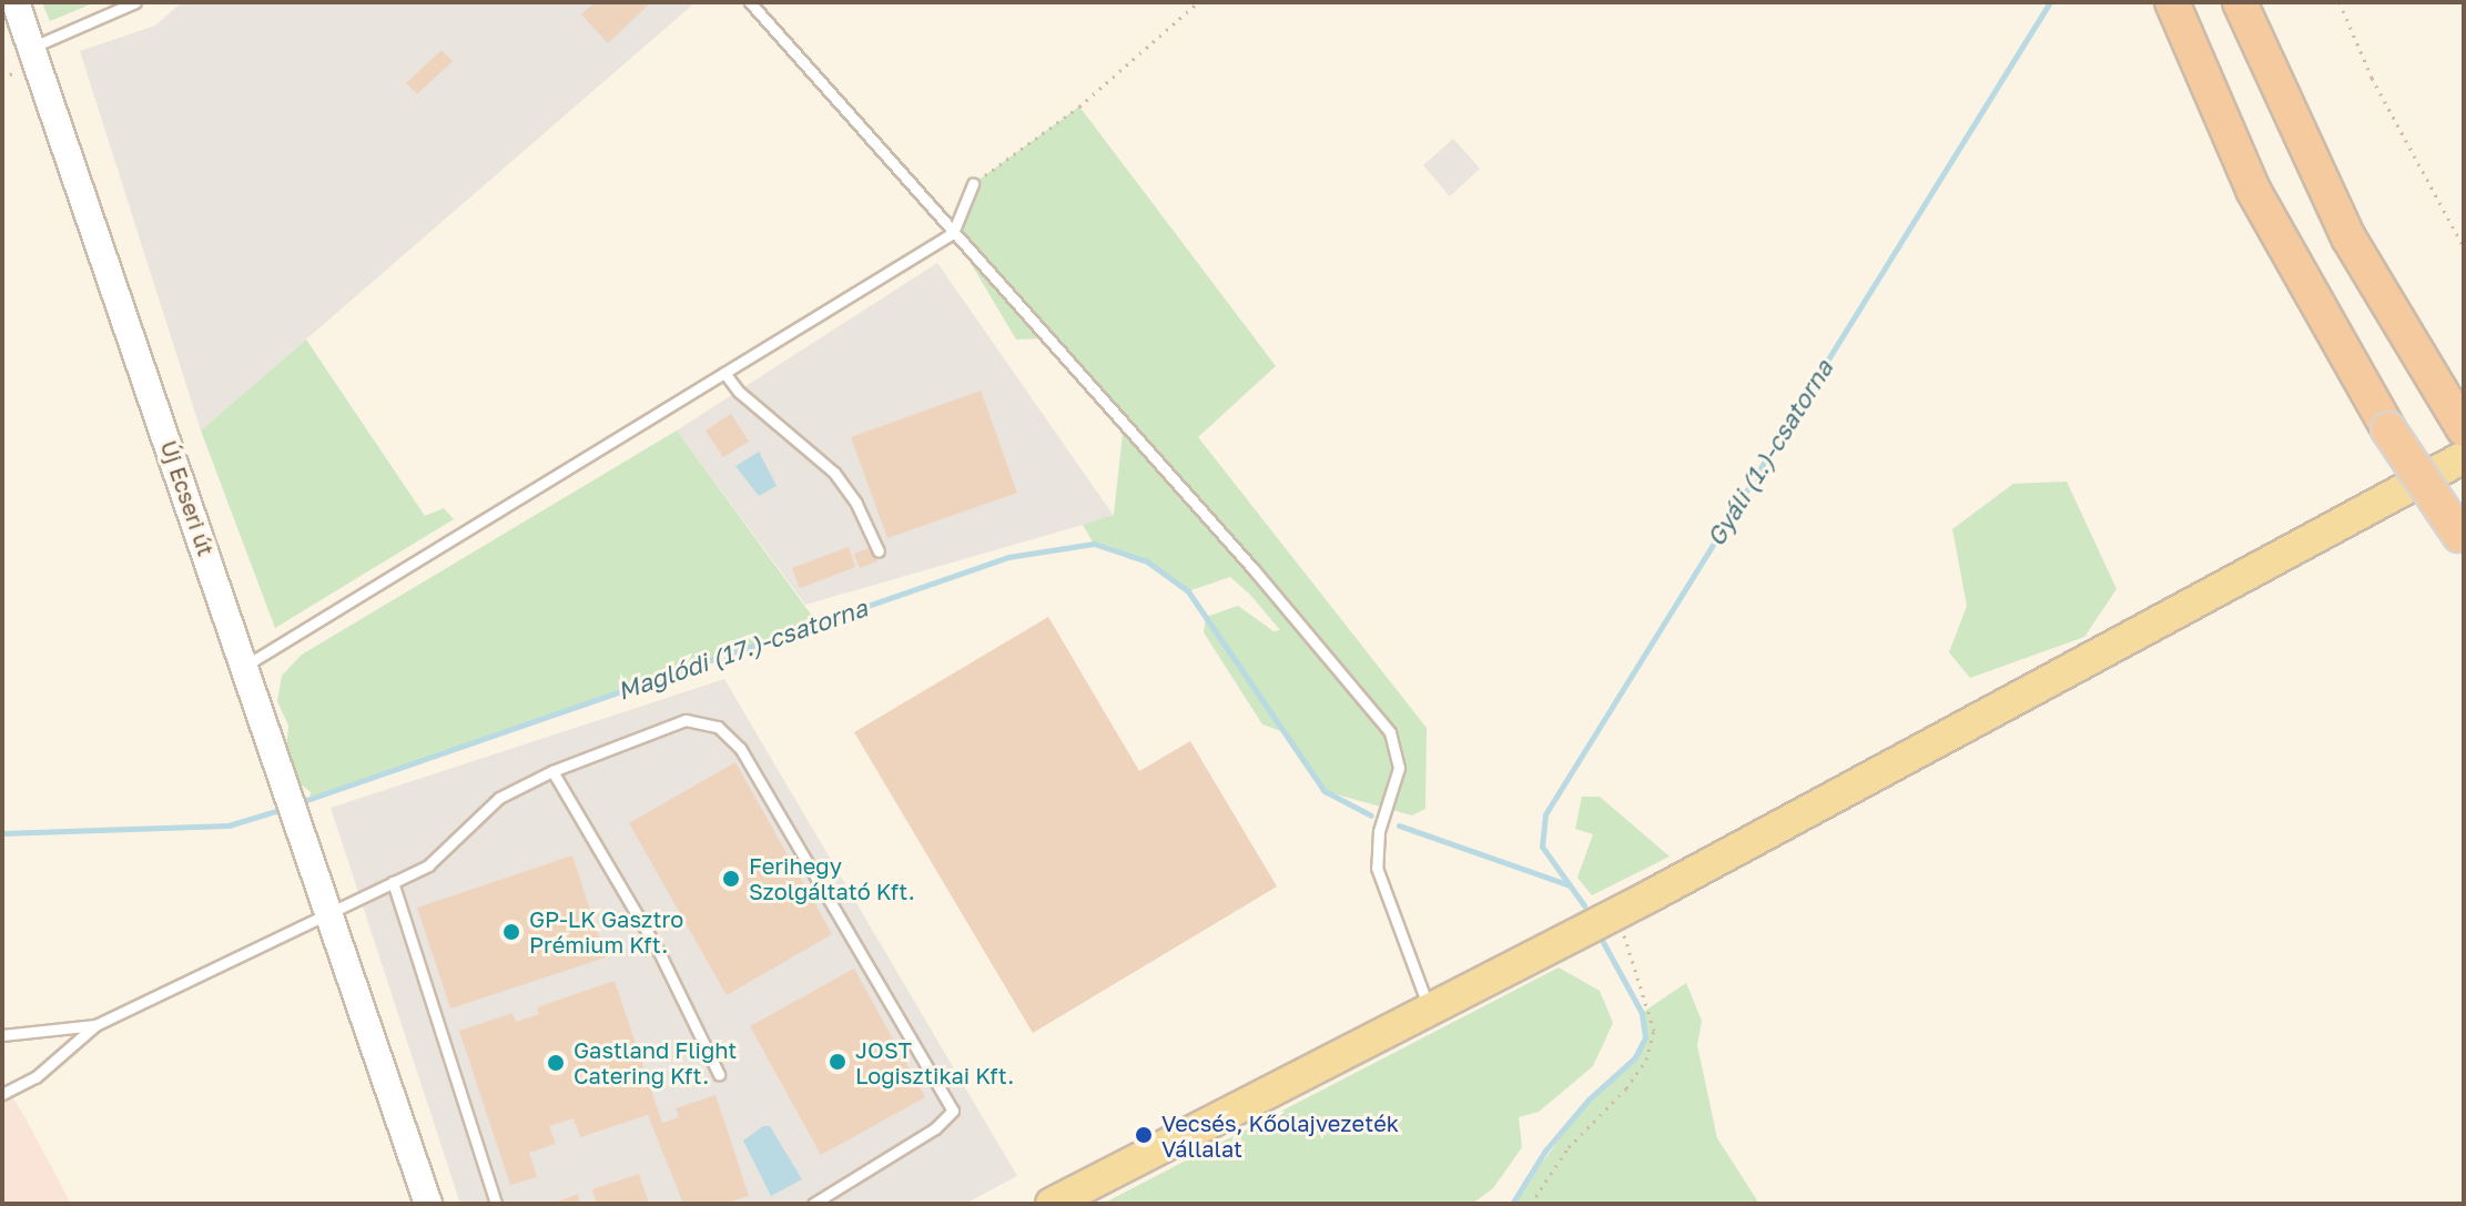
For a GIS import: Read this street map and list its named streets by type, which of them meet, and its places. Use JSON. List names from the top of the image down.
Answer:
{
  "streets": {
    "main road": ["Új Ecseri út"]
  },
  "water": ["Gyáli (1.)-csatorna", "Maglódi (17.)-csatorna"],
  "places": [
    "Ferihegy Szolgáltató Kft.",
    "GP-LK Gasztro Prémium Kft.",
    "JOST Logisztikai Kft.",
    "Gastland Flight Catering Kft.",
    "Vecsés, Kőolajvezeték Vállalat"
  ]
}
